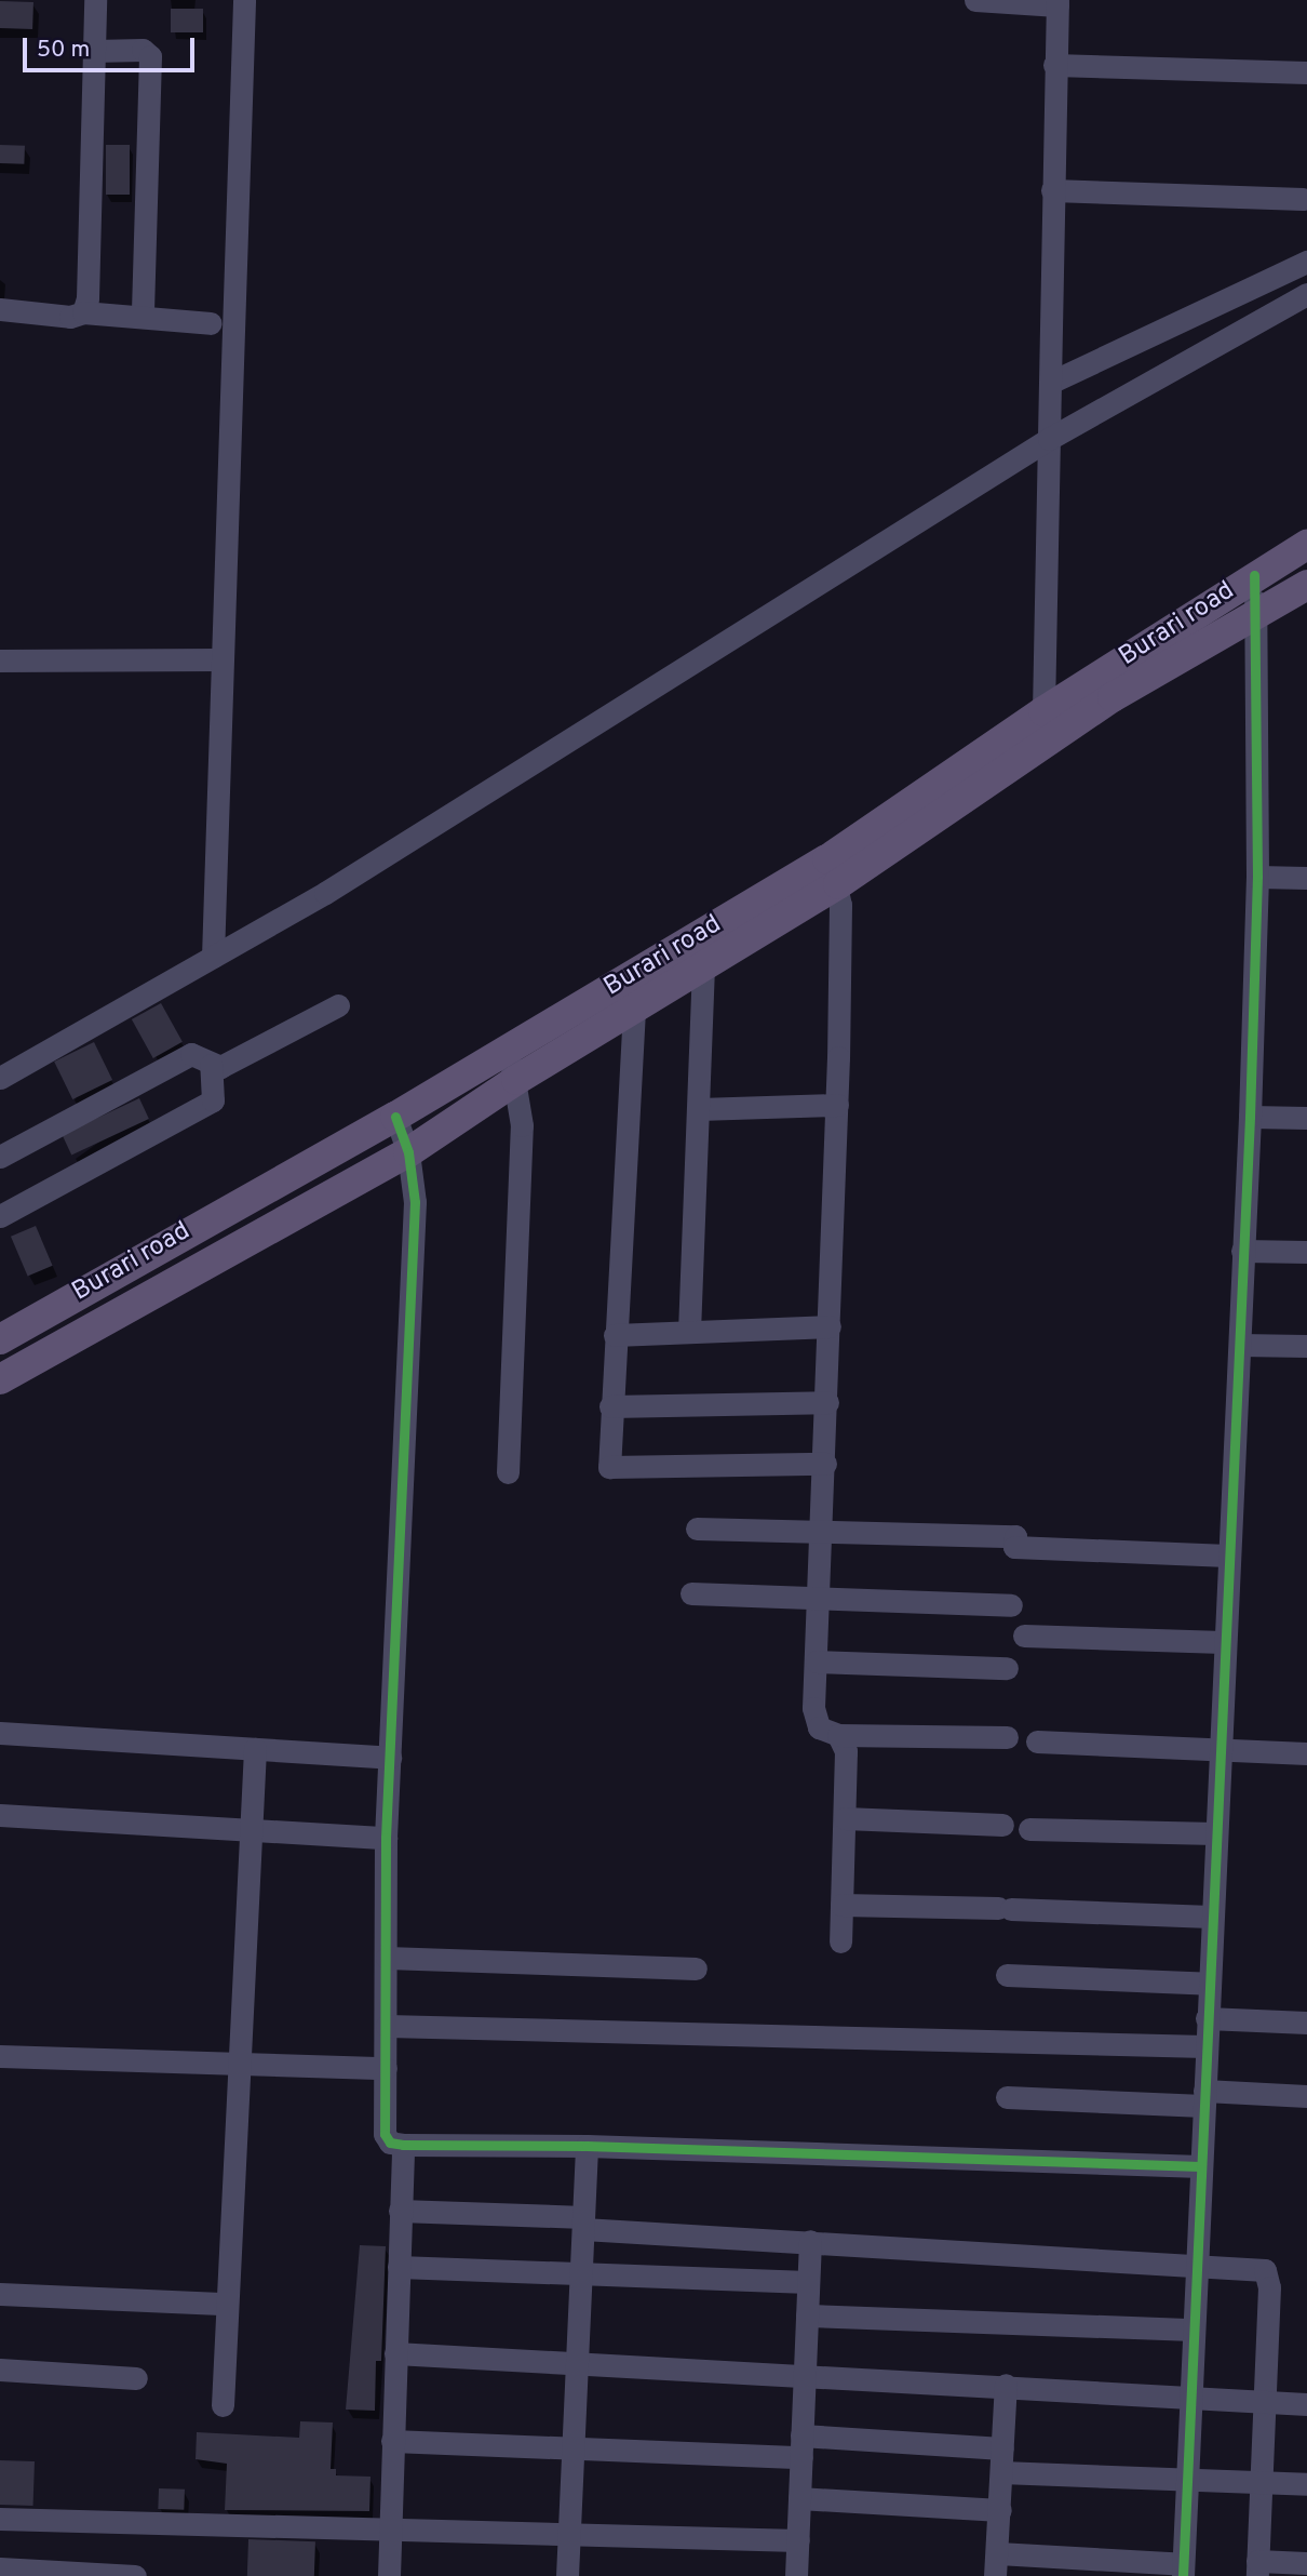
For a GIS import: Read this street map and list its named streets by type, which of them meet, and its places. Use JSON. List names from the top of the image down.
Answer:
{
  "streets": {
    "main road": ["Burari road"]
  },
  "scale_bar": "50 m"
}
